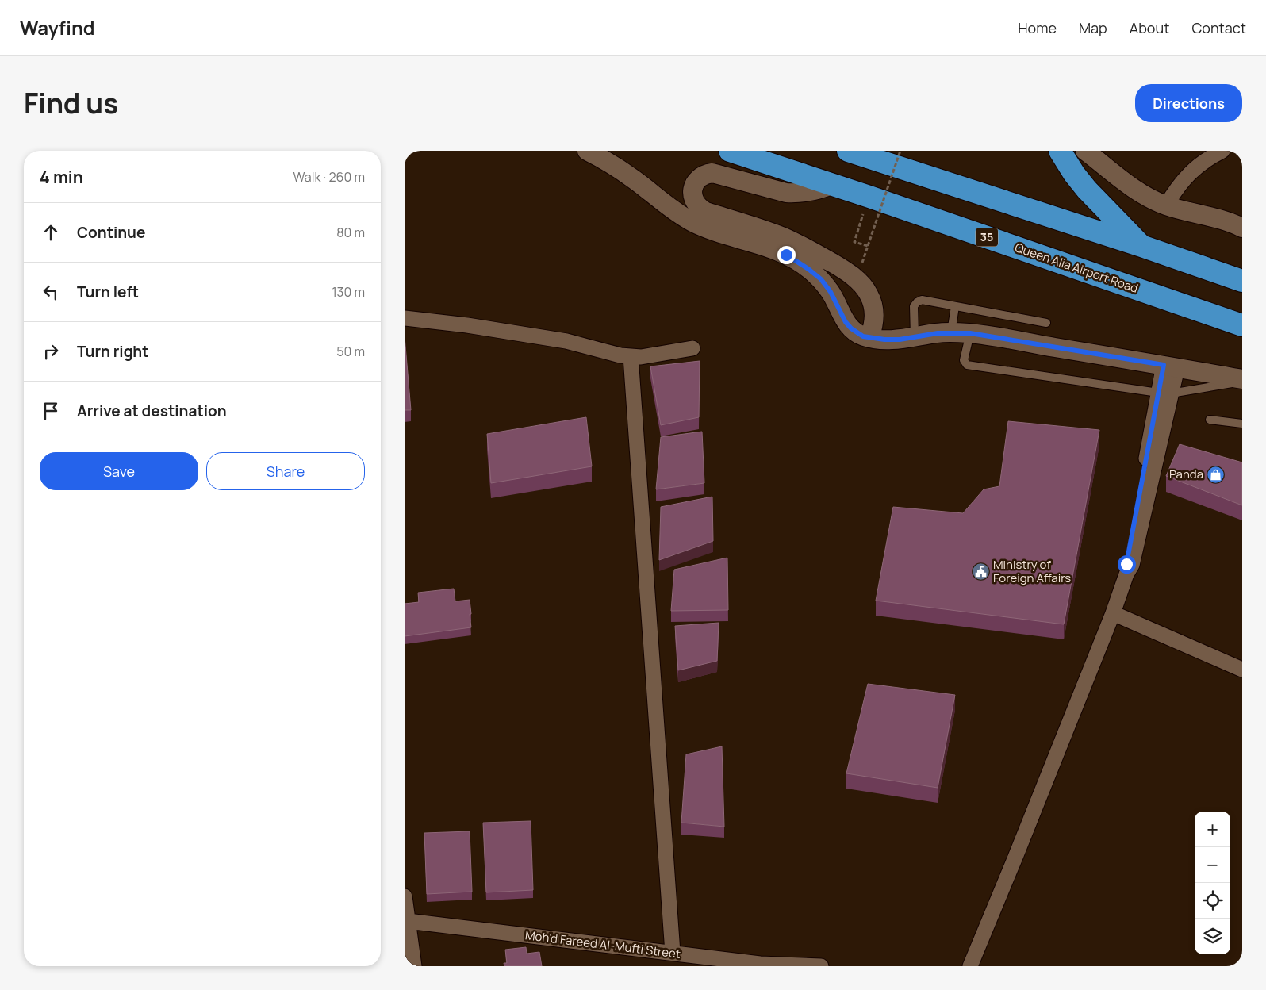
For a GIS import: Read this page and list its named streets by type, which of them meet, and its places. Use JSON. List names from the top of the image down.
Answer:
{
  "streets": {
    "highway": ["35", "Queen Alia Airport Road"],
    "street": ["Moh'd Fareed Al-Mufti Street"]
  },
  "places": {
    "shop": ["Panda"],
    "public building": ["Ministry of Foreign Affairs"]
  },
  "page": {
    "header": "Wayfind",
    "nav": [
      "Home",
      "Map",
      "About",
      "Contact"
    ],
    "title": "Find us",
    "buttons": [
      "Directions",
      ["Save", "Share"]
    ],
    "heading": ["4 min", "Walk · 260 m"],
    "list": [
      ["Continue", "80 m"],
      ["Turn left", "130 m"],
      ["Turn right", "50 m"],
      "Arrive at destination"
    ],
    "map_buttons": ["+", "−"]
  }
}
